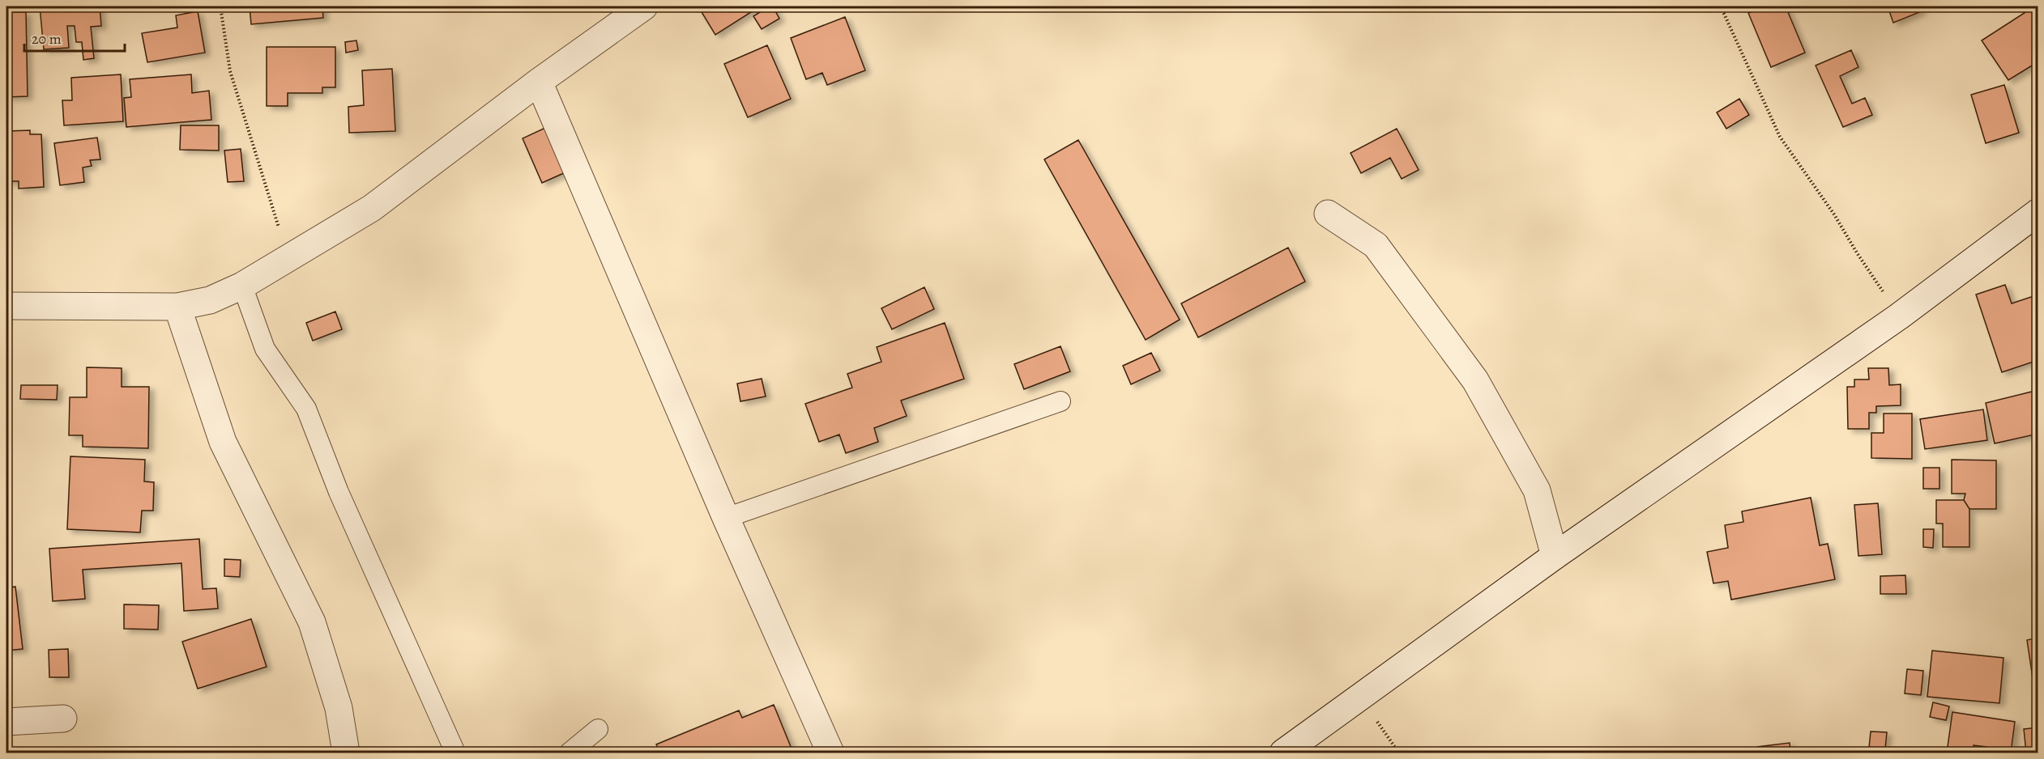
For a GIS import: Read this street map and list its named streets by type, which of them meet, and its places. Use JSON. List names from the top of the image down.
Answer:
{
  "scale_bar": "20 m"
}
